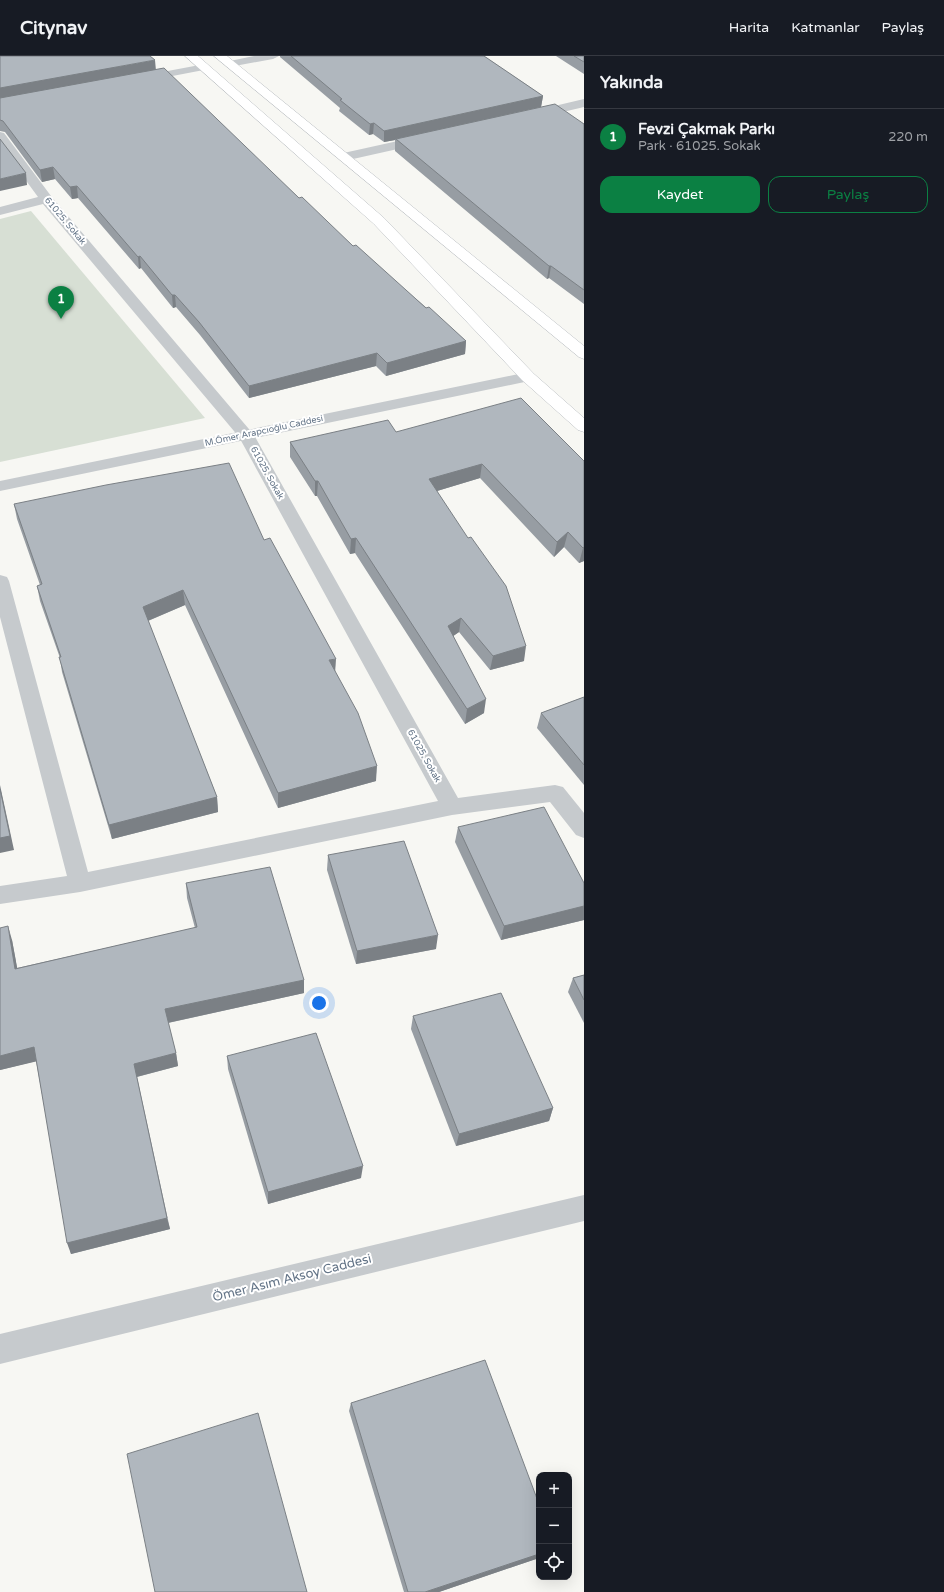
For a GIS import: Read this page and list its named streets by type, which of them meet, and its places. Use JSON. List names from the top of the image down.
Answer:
{
  "streets": {
    "street": ["61025. Sokak", "M.Ömer Arapcıoğlu Caddesi", "Ömer Asım Aksoy Caddesi"]
  },
  "crossings": [
    ["61025. Sokak", "M.Ömer Arapcıoğlu Caddesi"]
  ],
  "page": {
    "header": "Citynav",
    "nav": ["Harita", "Katmanlar", "Paylaş"],
    "heading": "Yakında",
    "list": [
      {
        "mark": "1",
        "name": "Fevzi Çakmak Parkı",
        "note": "Park · 61025. Sokak",
        "value": "220 m"
      }
    ],
    "buttons": ["Kaydet", "Paylaş"],
    "pins": "1",
    "map_buttons": ["+", "−"]
  }
}
